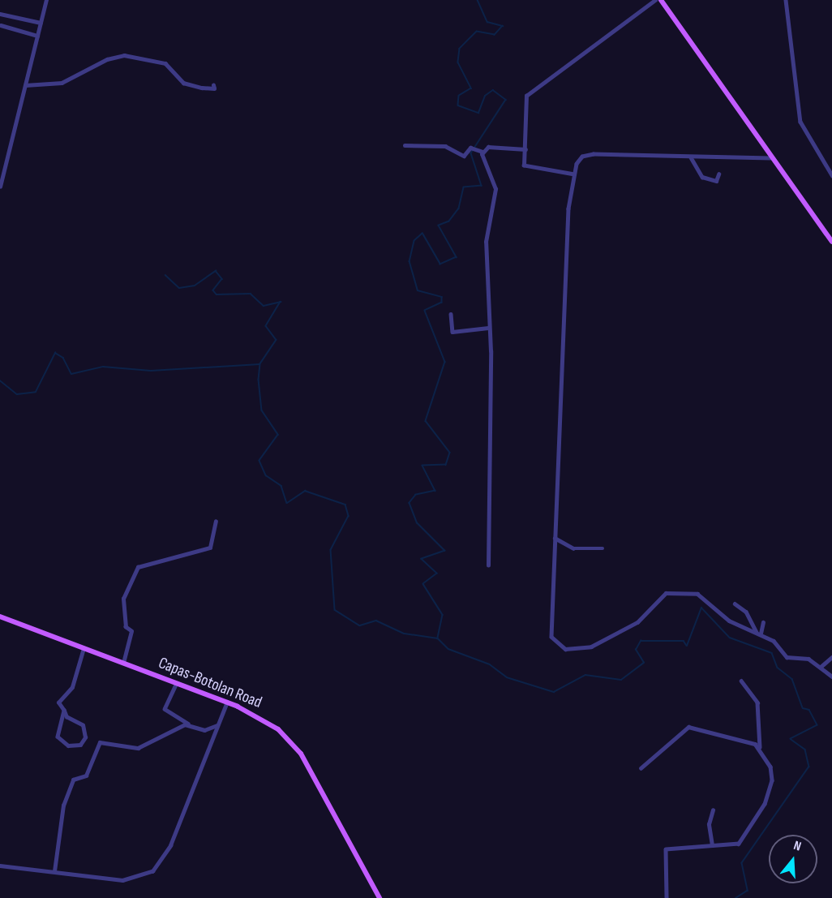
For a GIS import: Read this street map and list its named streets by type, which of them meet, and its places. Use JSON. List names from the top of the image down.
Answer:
{
  "streets": {
    "main road": ["Capas-Botolan Road"]
  },
  "north": "top"
}
